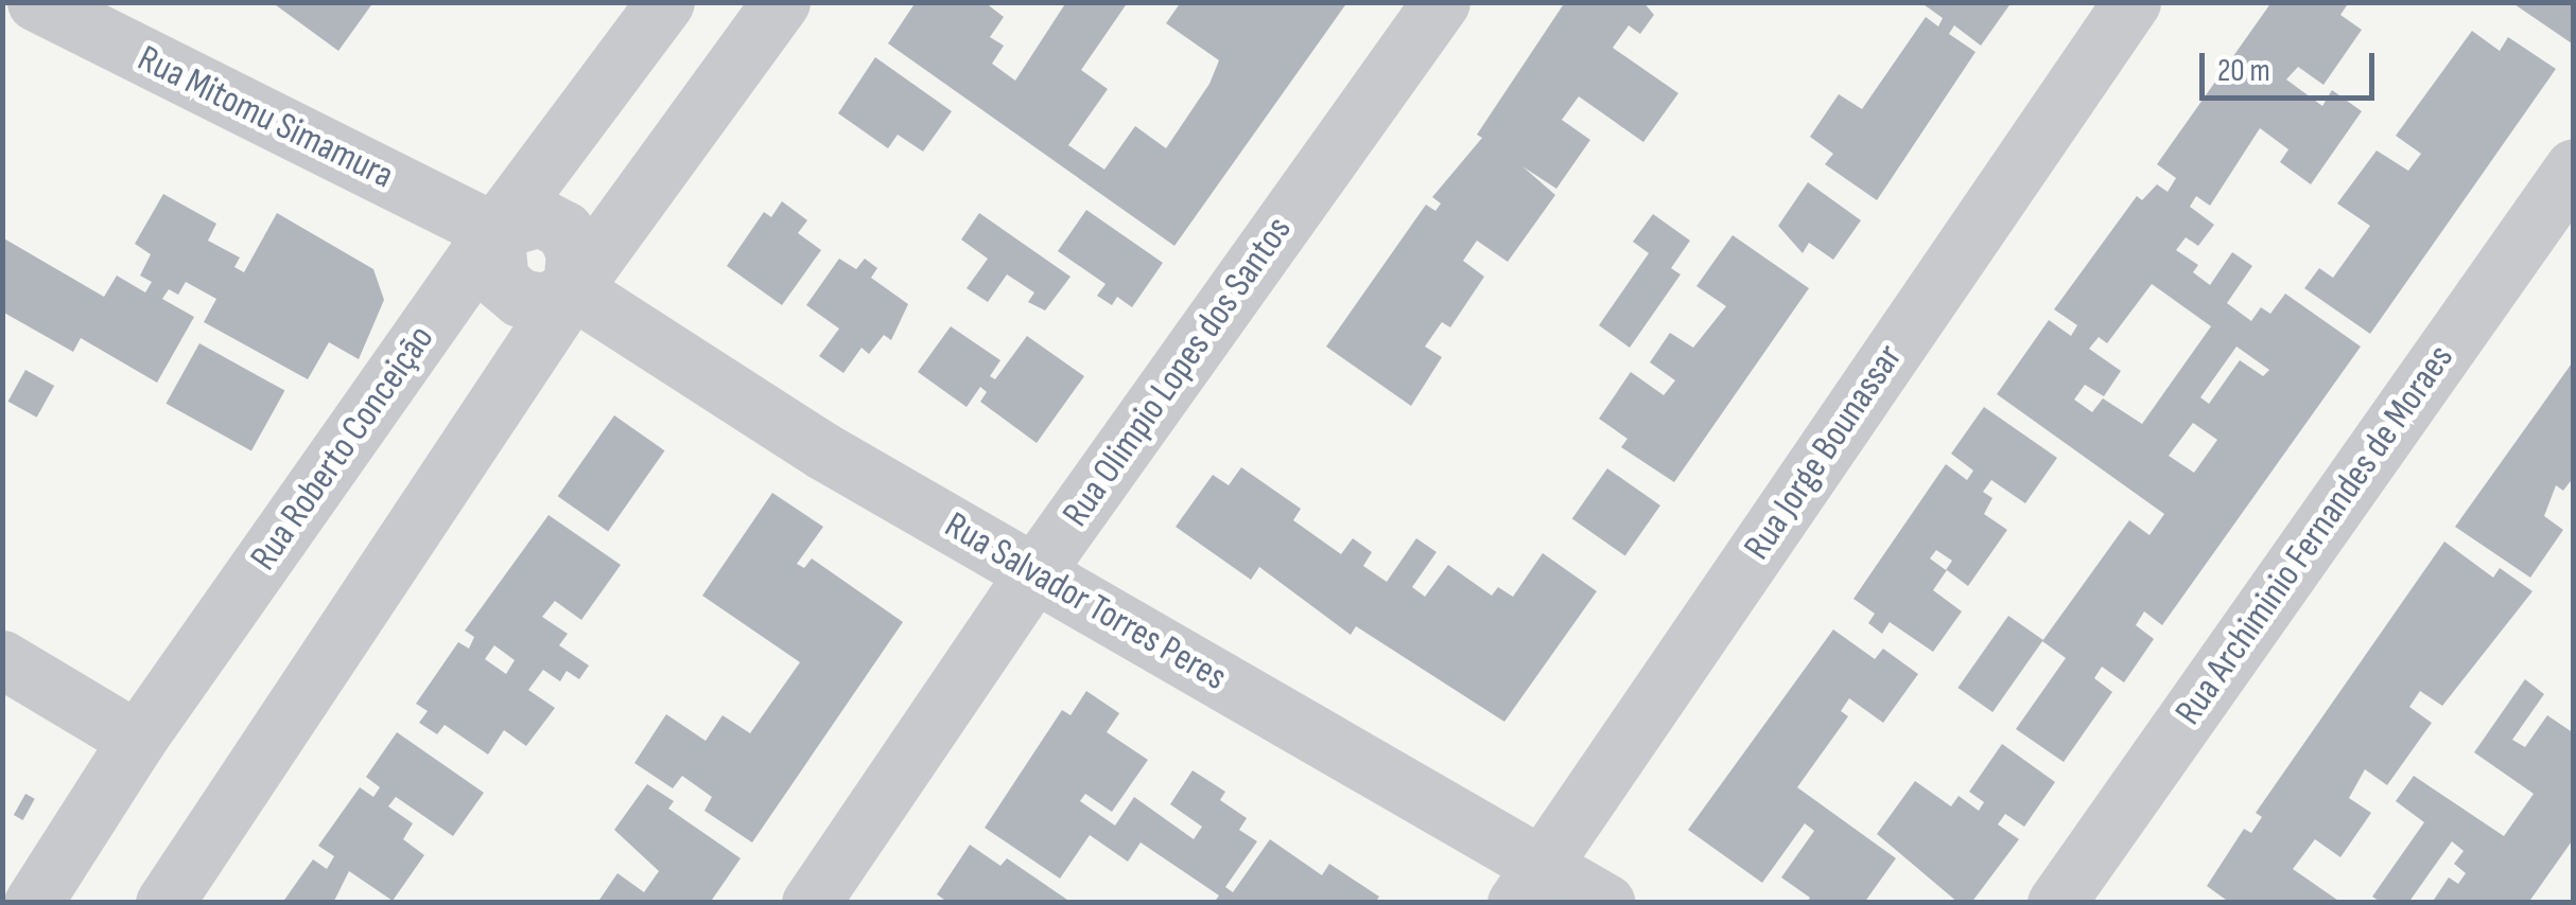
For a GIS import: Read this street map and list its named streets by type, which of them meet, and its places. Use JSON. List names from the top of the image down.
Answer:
{
  "streets": {
    "street": [
      "Rua Mitomu Simamura",
      "Rua Olimpio Lopes dos Santos",
      "Rua Roberto Conceição",
      "Rua Jorge Bounassar",
      "Rua Archiminio Fernandes de Moraes",
      "Rua Salvador Torres Peres"
    ]
  },
  "crossings": [
    ["Rua Mitomu Simamura", "Rua Roberto Conceição"],
    ["Rua Olimpio Lopes dos Santos", "Rua Salvador Torres Peres"],
    ["Rua Jorge Bounassar", "Rua Salvador Torres Peres"]
  ],
  "scale_bar": "20 m"
}
